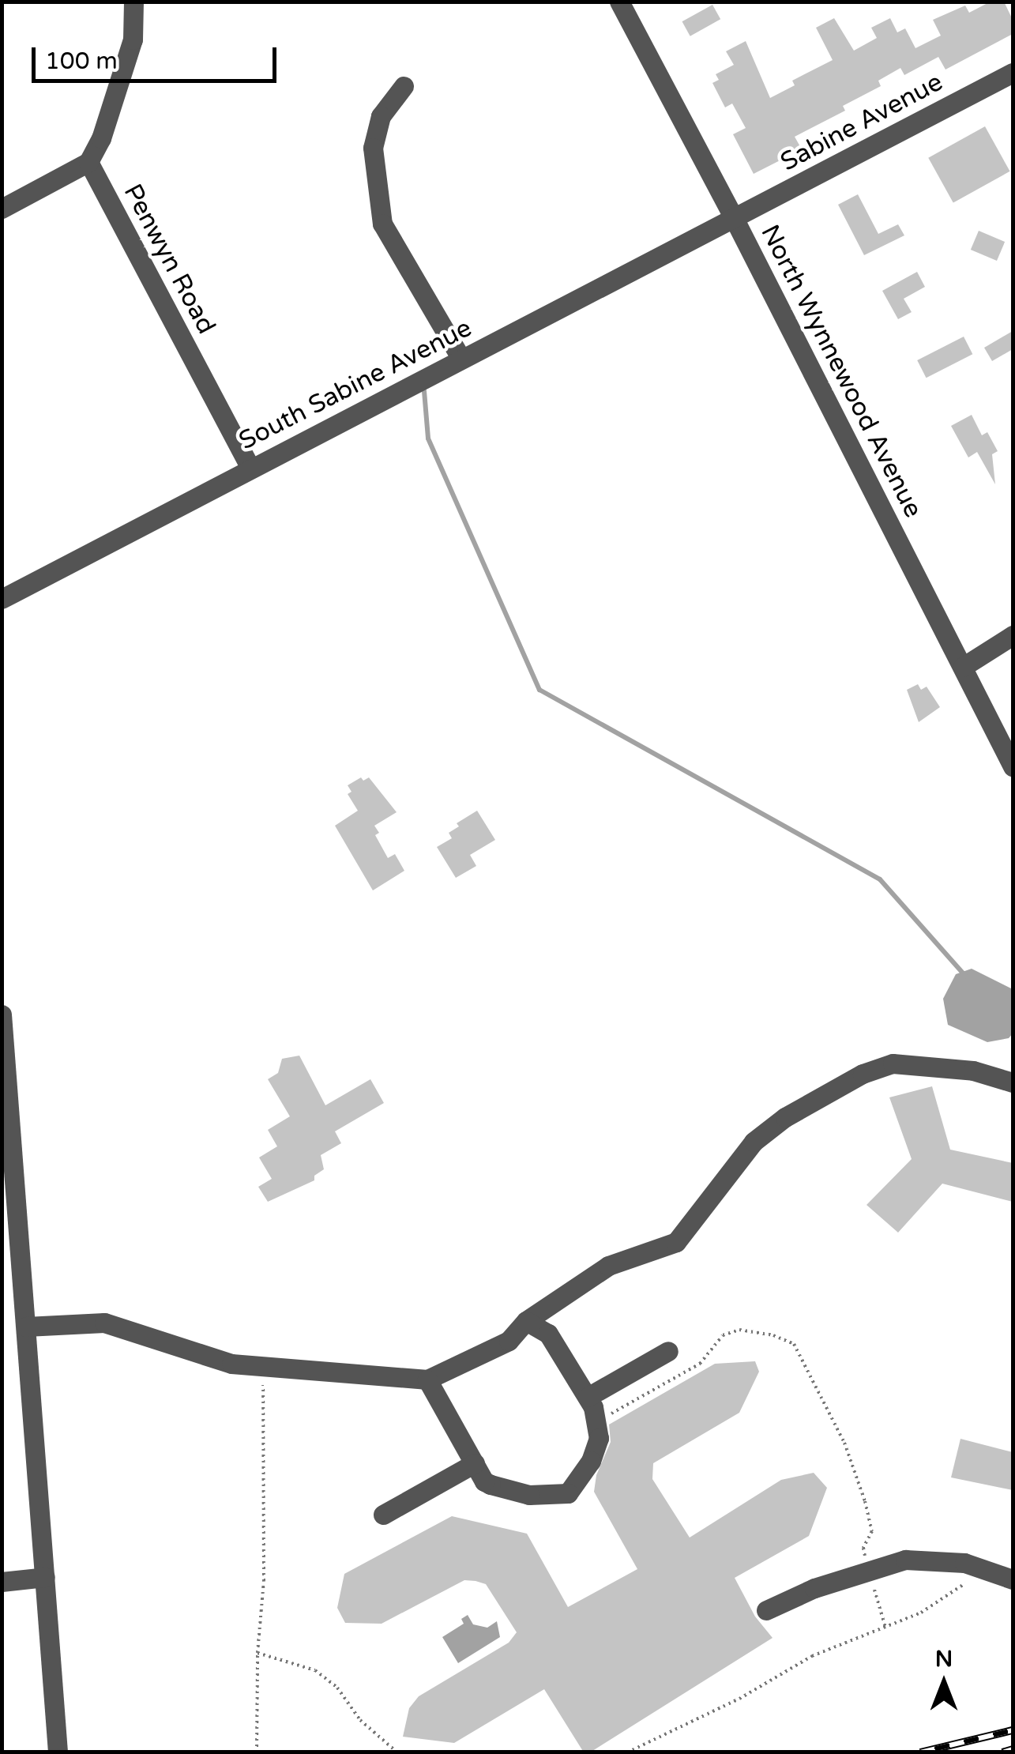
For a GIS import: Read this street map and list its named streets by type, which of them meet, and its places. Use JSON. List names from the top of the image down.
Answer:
{
  "streets": {
    "street": [
      "Sabine Avenue",
      "Penwyn Road",
      "North Wynnewood Avenue",
      "South Sabine Avenue"
    ]
  },
  "crossings": [
    ["Sabine Avenue", "North Wynnewood Avenue"],
    ["Sabine Avenue", "South Sabine Avenue"],
    ["Penwyn Road", "South Sabine Avenue"],
    ["North Wynnewood Avenue", "South Sabine Avenue"]
  ],
  "scale_bar": "100 m",
  "north": "top"
}
